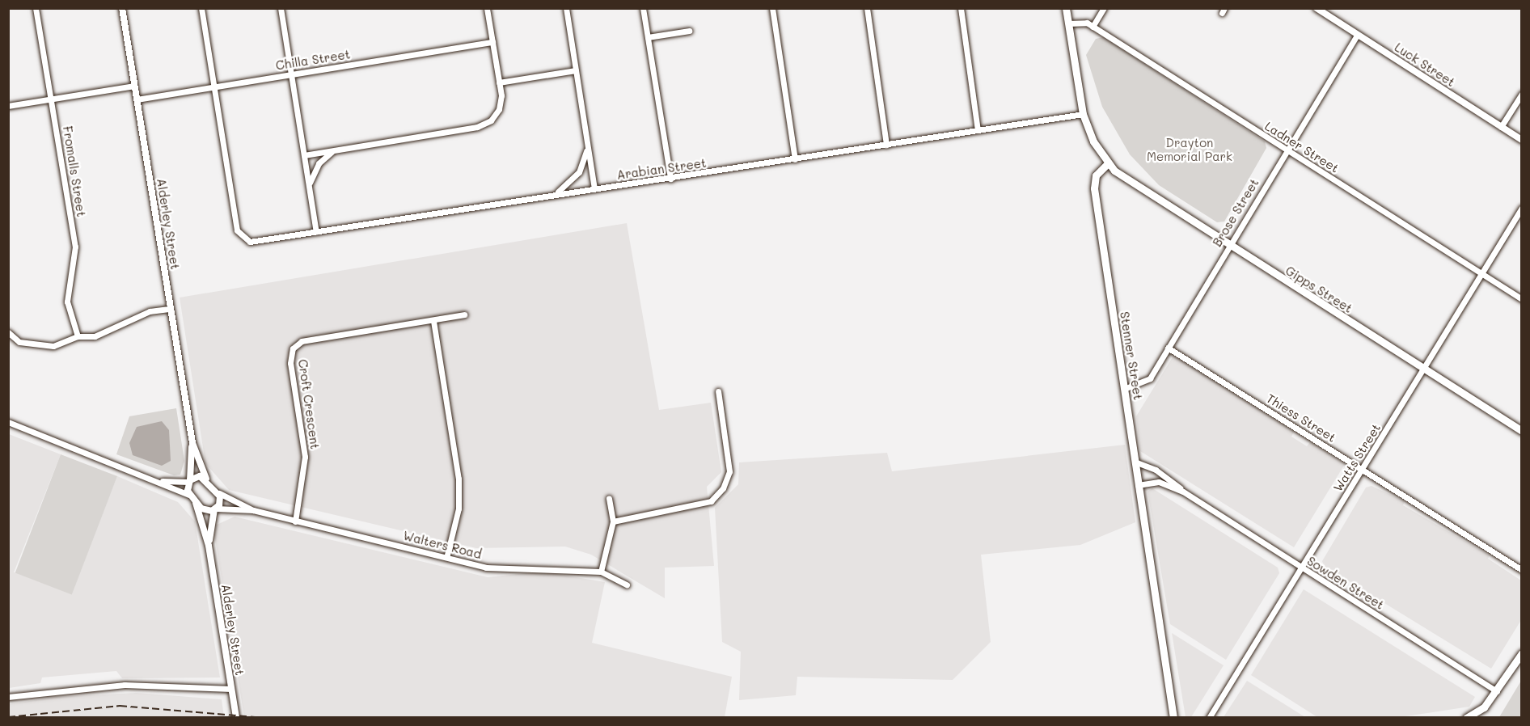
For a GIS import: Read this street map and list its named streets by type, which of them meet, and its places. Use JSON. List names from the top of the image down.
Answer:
{
  "streets": {
    "main road": ["Gipps Street", "Stenner Street"],
    "street": [
      "Chilla Street",
      "Luck Street",
      "Ladner Street",
      "Arabian Street",
      "Fromalls Street",
      "Brose Street",
      "Alderley Street",
      "Croft Crescent",
      "Thiess Street",
      "Watts Street",
      "Walters Road",
      "Sowden Street"
    ]
  },
  "crossings": [
    ["Chilla Street", "Arabian Street"],
    ["Chilla Street", "Alderley Street"],
    ["Luck Street", "Brose Street"],
    ["Ladner Street", "Brose Street"],
    ["Ladner Street", "Watts Street"],
    ["Brose Street", "Gipps Street"],
    ["Brose Street", "Stenner Street"],
    ["Brose Street", "Thiess Street"],
    ["Alderley Street", "Walters Road"],
    ["Gipps Street", "Stenner Street"],
    ["Gipps Street", "Watts Street"],
    ["Stenner Street", "Sowden Street"],
    ["Croft Crescent", "Walters Road"],
    ["Thiess Street", "Watts Street"],
    ["Watts Street", "Sowden Street"]
  ],
  "parks": ["Drayton Memorial Park"]
}
